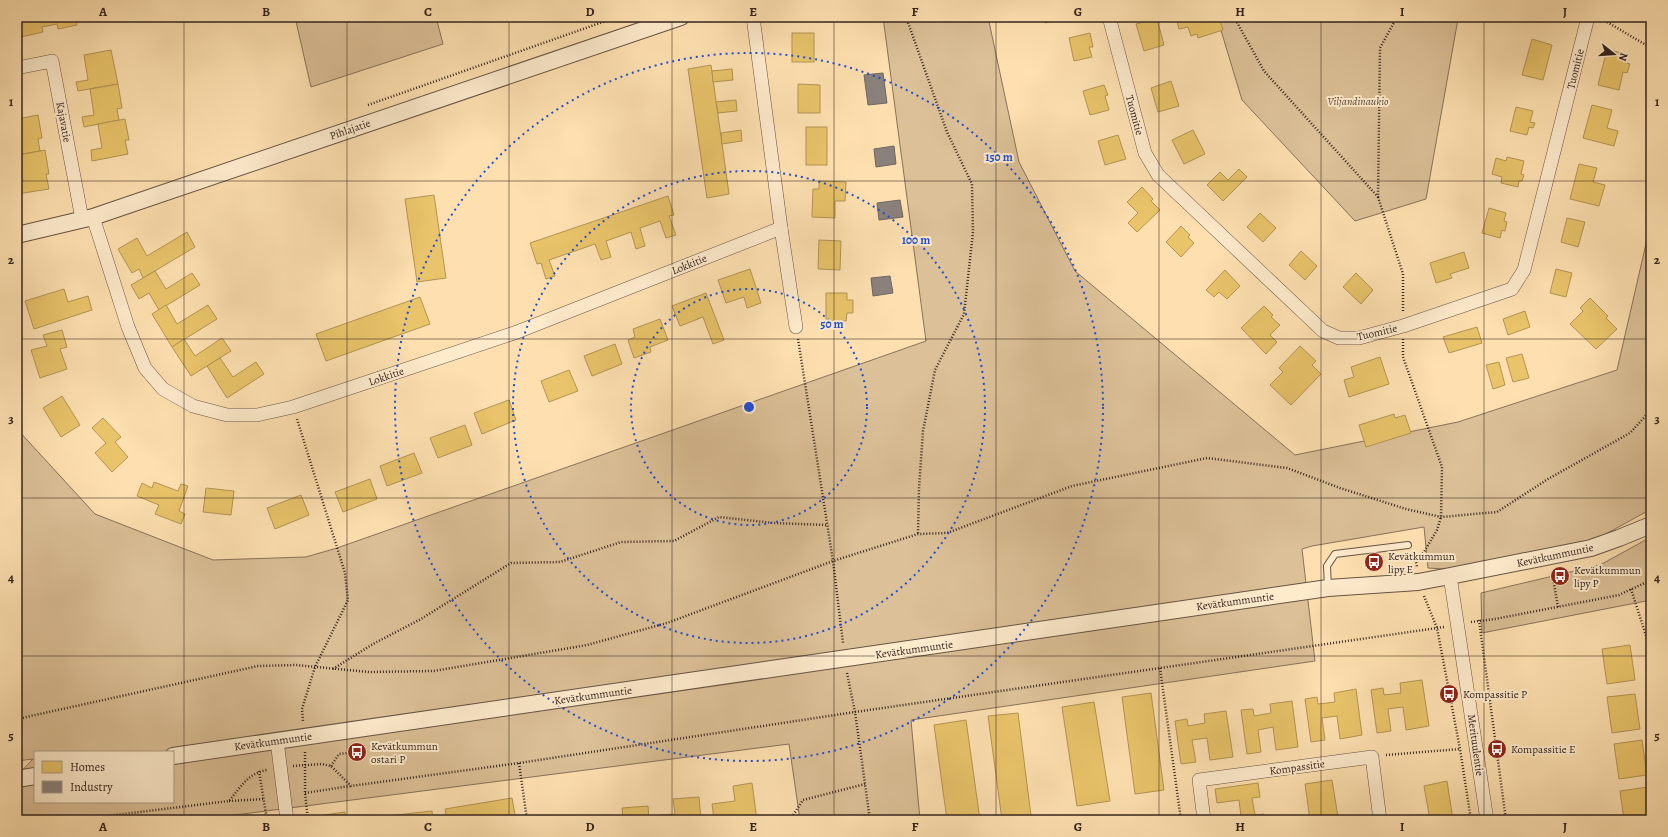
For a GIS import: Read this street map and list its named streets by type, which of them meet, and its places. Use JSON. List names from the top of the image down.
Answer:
{
  "streets": {
    "street": [
      "Tuomitie",
      "Kajavatie",
      "Pihlajatie",
      "Lokkitie",
      "Kevätkummuntie",
      "Merituulentie",
      "Kompassitie"
    ]
  },
  "crossings": [
    ["Kajavatie", "Pihlajatie"],
    ["Kajavatie", "Lokkitie"],
    ["Pihlajatie", "Lokkitie"],
    ["Kevätkummuntie", "Merituulentie"]
  ],
  "parks": ["Viljandinaukio"],
  "places": {
    "bus stop": [
      "Kevätkummun lipy E",
      "Kevätkummun lipy P",
      "Kompassitie P",
      "Kompassitie E",
      "Kevätkummun ostari P"
    ]
  },
  "legend": ["Homes", "Industry"],
  "north": "right",
  "grid": {
    "columns": [
      "A",
      "B",
      "C",
      "D",
      "E",
      "F",
      "G",
      "H",
      "I",
      "J"
    ],
    "rows": [
      "1",
      "2",
      "3",
      "4",
      "5"
    ]
  },
  "rings": ["150 m", "100 m", "50 m"]
}
